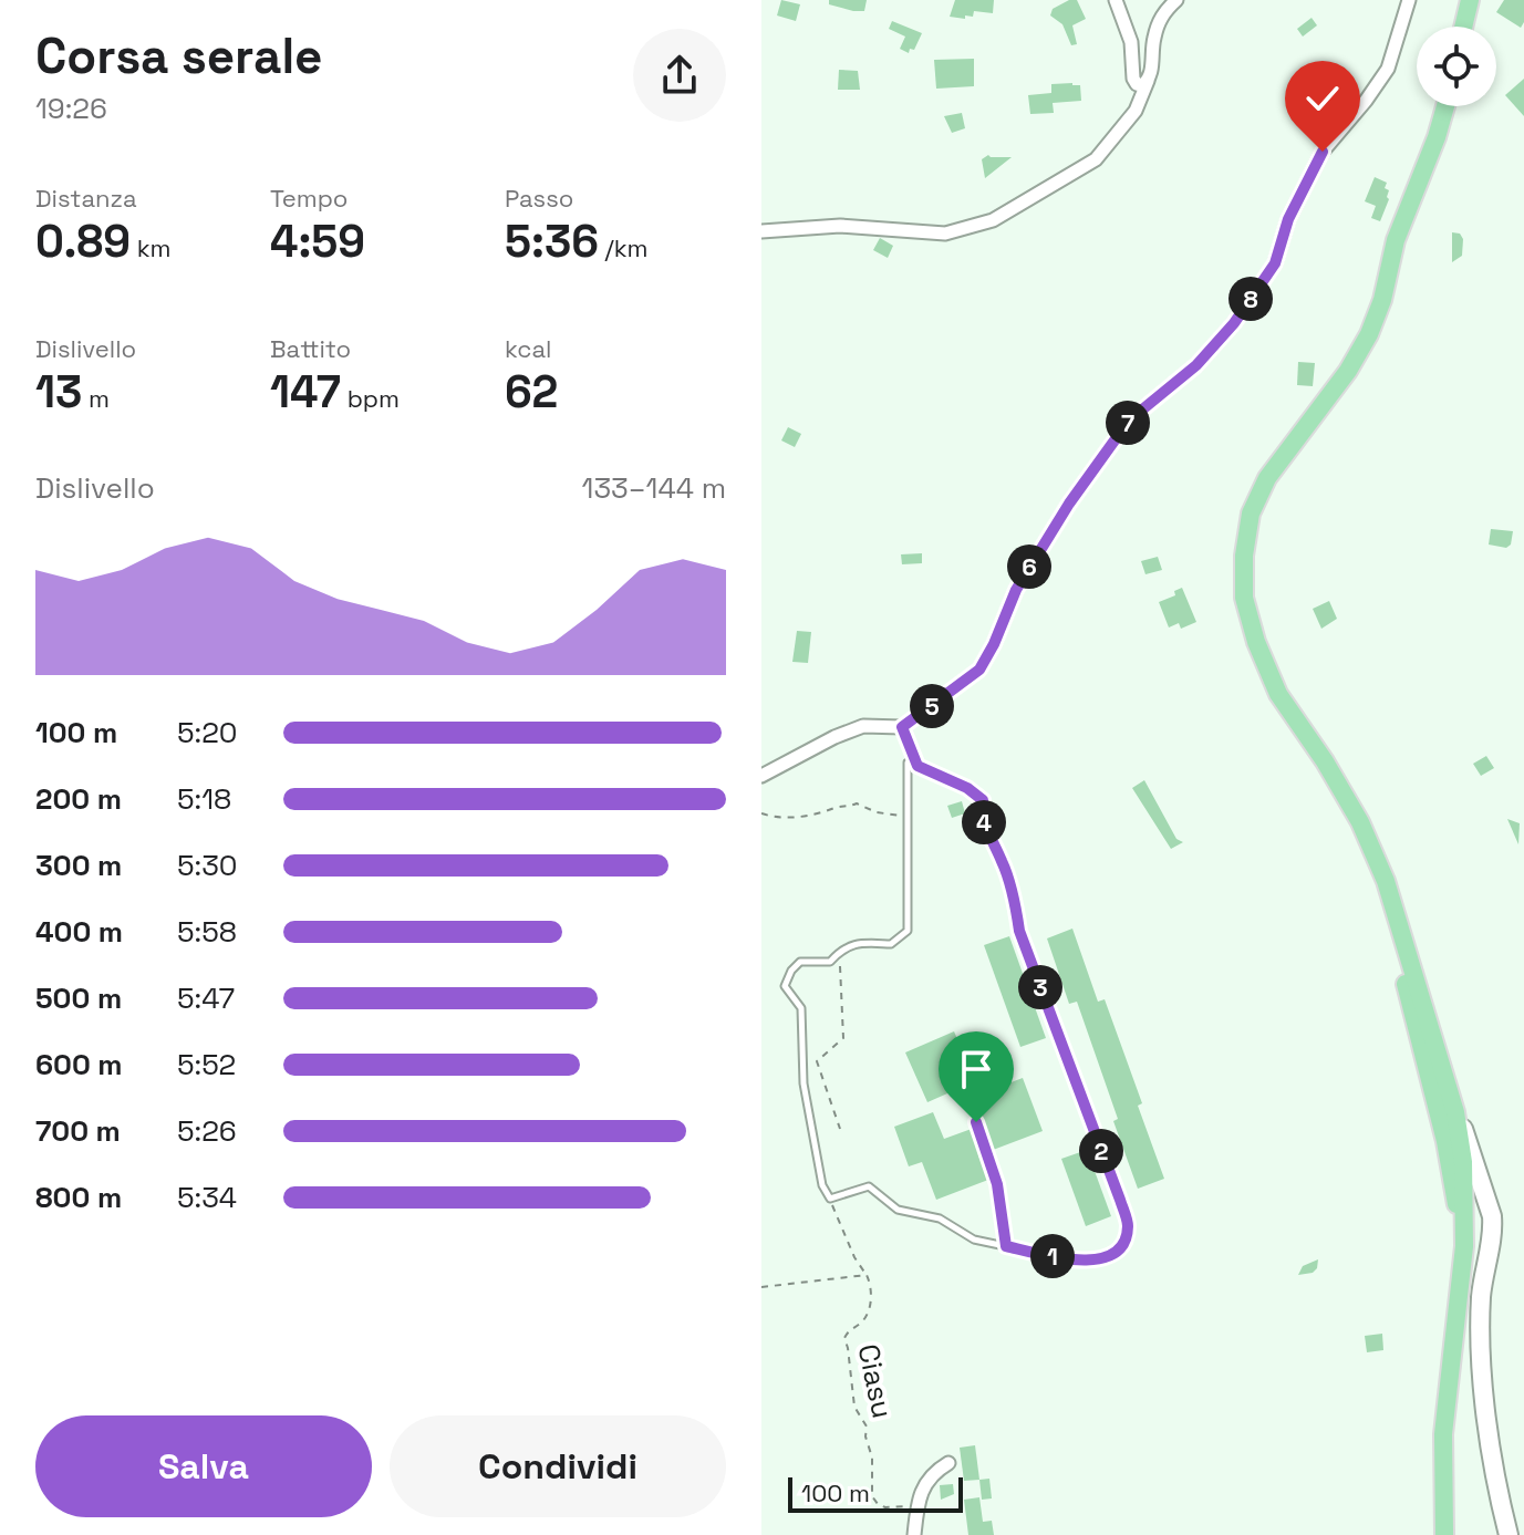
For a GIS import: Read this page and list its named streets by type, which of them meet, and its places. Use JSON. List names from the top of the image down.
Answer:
{
  "streets": {
    "path": ["Ciasu"]
  },
  "scale_bar": "100 m",
  "page": {
    "heading": ["Corsa serale", "19:26"],
    "stats": [
      ["Distanza", "0.89 km"],
      ["Tempo", "4:59"],
      ["Passo", "5:36 /km"],
      ["Dislivello", "13 m"],
      ["Battito", "147 bpm"],
      ["kcal", "62"]
    ],
    "pins": [
      "8",
      "7",
      "6",
      "5",
      "4",
      "3",
      "2",
      "1"
    ],
    "chart": ["Dislivello", "133–144 m"],
    "list": [
      {
        "name": "100 m",
        "note": "5:20"
      },
      {
        "name": "200 m",
        "note": "5:18"
      },
      {
        "name": "300 m",
        "note": "5:30"
      },
      {
        "name": "400 m",
        "note": "5:58"
      },
      {
        "name": "500 m",
        "note": "5:47"
      },
      {
        "name": "600 m",
        "note": "5:52"
      },
      {
        "name": "700 m",
        "note": "5:26"
      },
      {
        "name": "800 m",
        "note": "5:34"
      }
    ],
    "buttons": ["Salva", "Condividi"],
    "scale": "100 m"
  }
}
